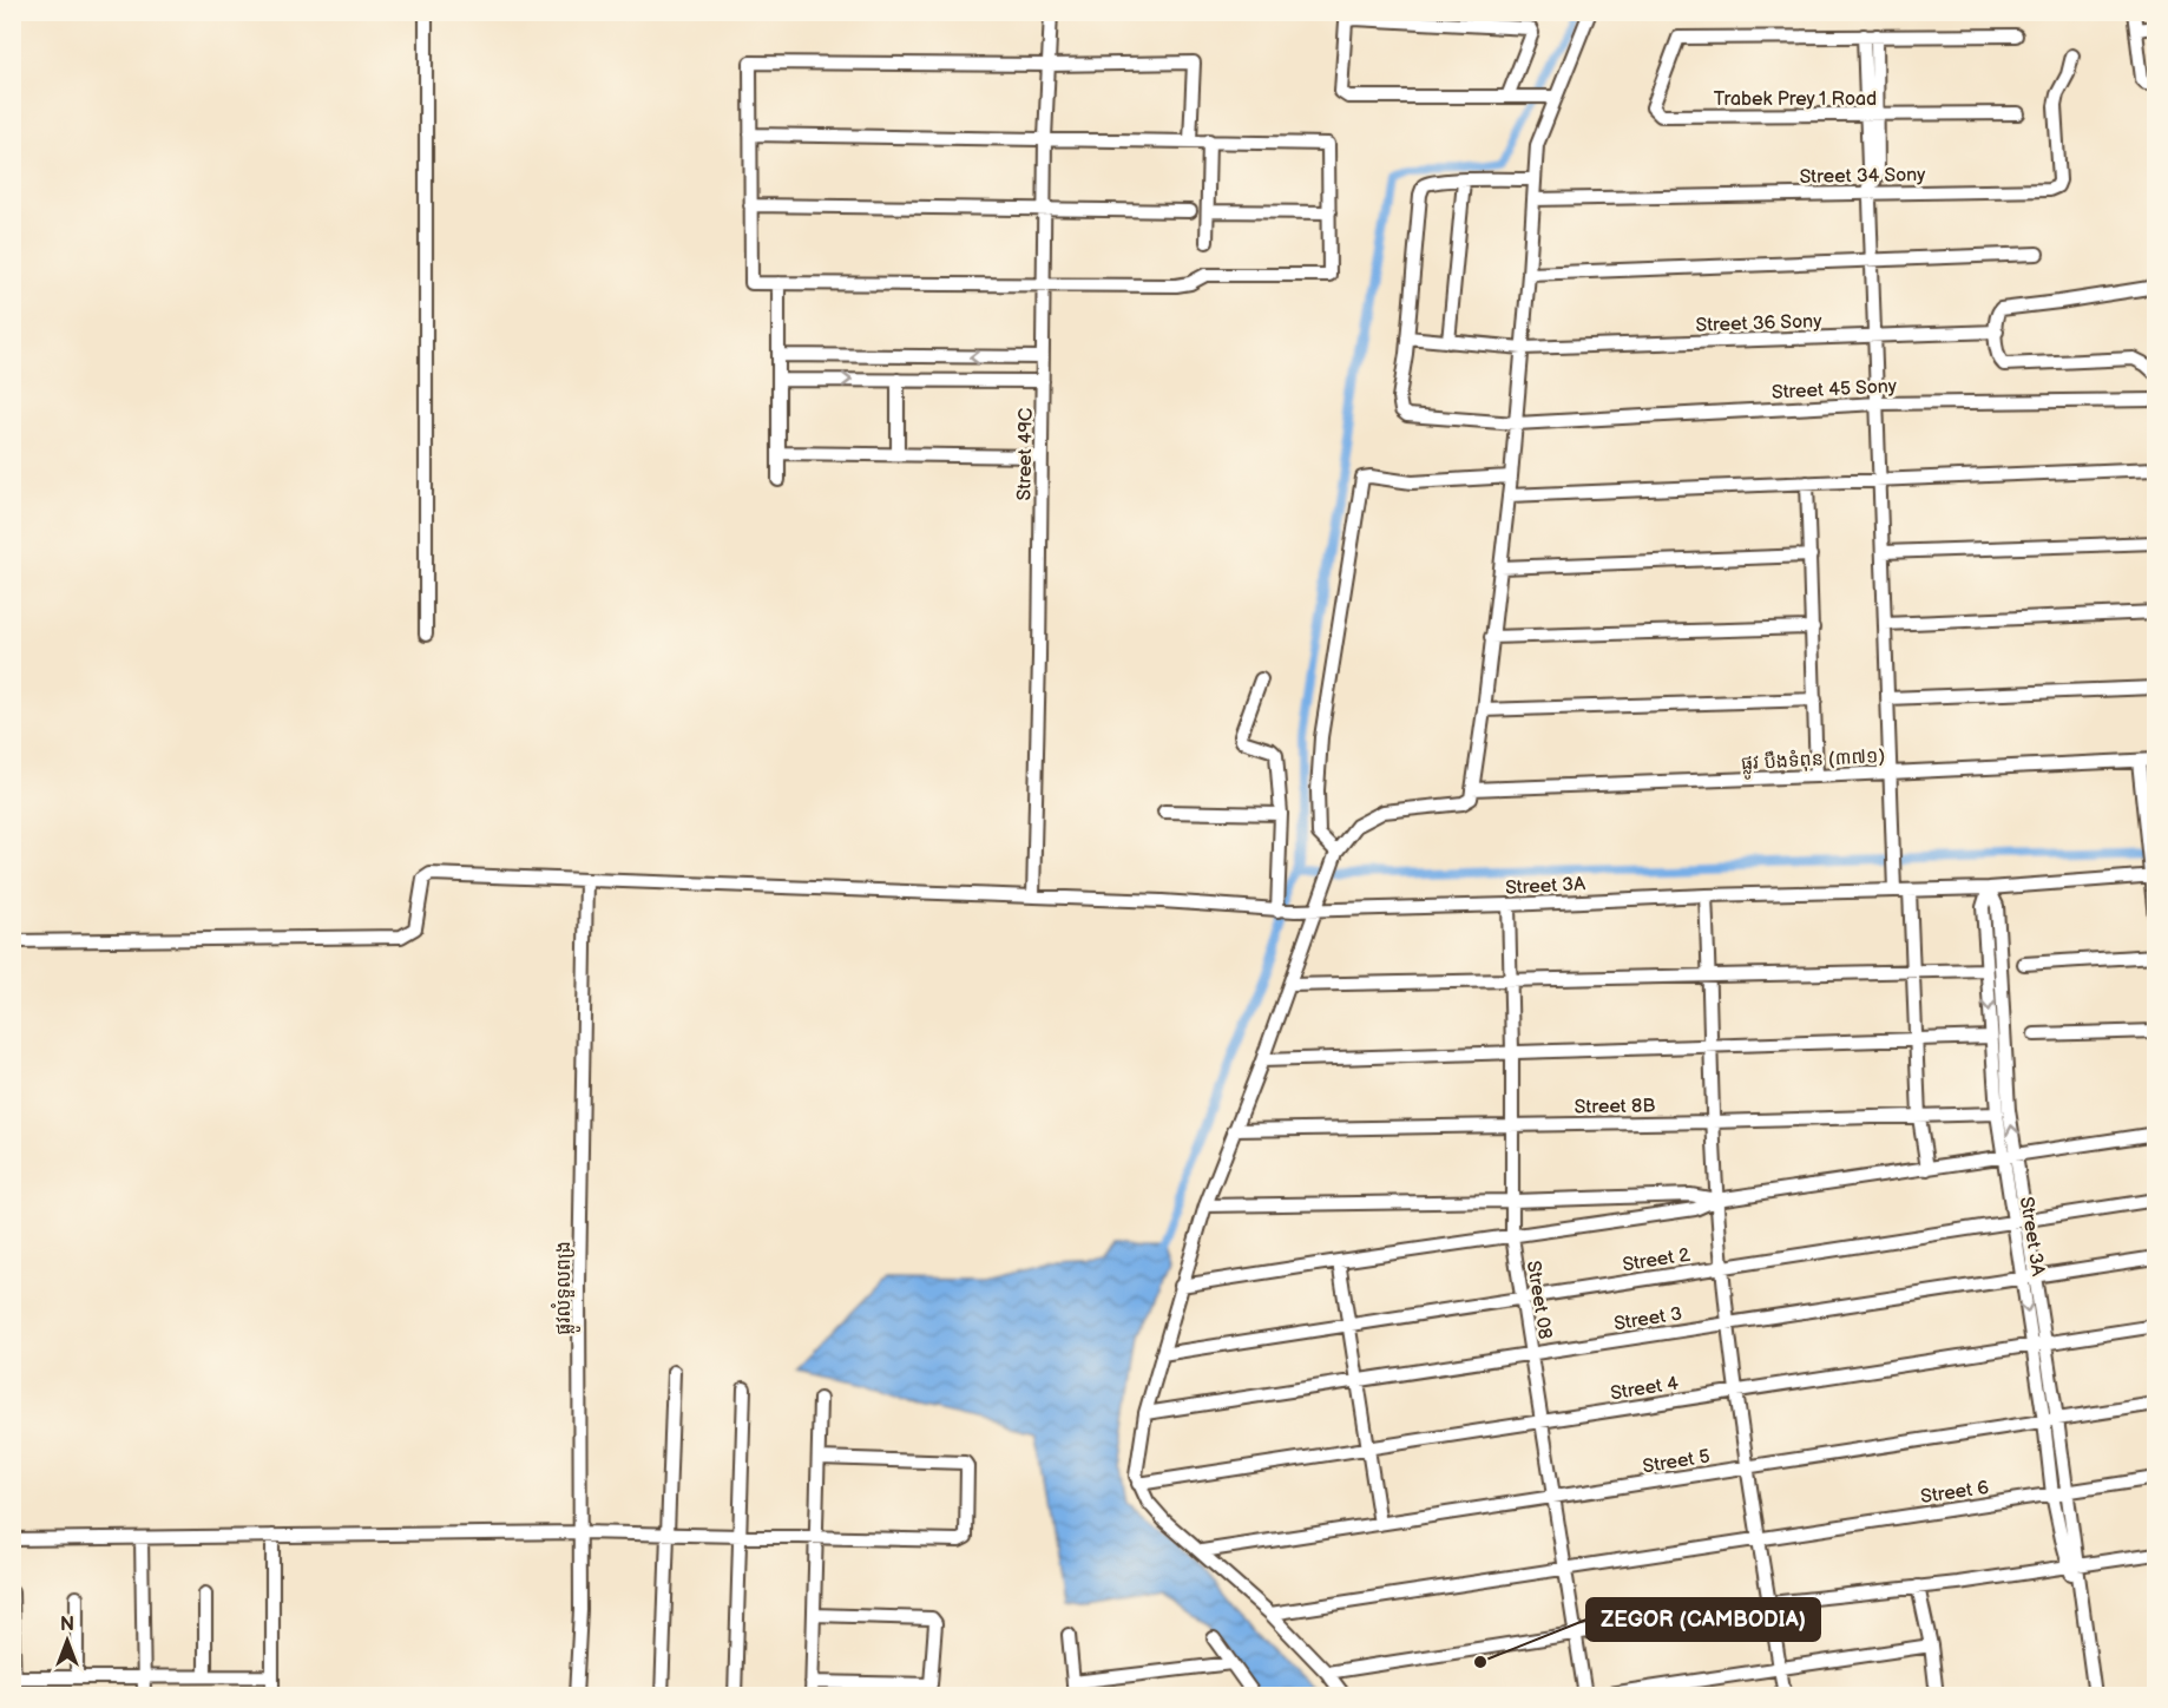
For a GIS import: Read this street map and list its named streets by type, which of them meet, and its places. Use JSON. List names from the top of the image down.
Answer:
{
  "streets": {
    "street": [
      "Trabek Prey 1 Road",
      "Street 34 Sony",
      "Street 36 Sony",
      "Street 45 Sony",
      "Street 49C",
      "ផ្លូវ បឹងទំពុន (៣៧១)",
      "Street 3A",
      "Street 8B",
      "Street 2",
      "ផ្លូវលំទួលពង្រ",
      "Street 08",
      "Street 3",
      "Street 4",
      "Street 5",
      "Street 6"
    ]
  },
  "crossings": [
    ["Street 36 Sony", "Street 45 Sony"],
    ["Street 49C", "Street 3A"],
    ["Street 3A", "Street 8B"],
    ["Street 3A", "Street 2"],
    ["Street 3A", "ផ្លូវលំទួលពង្រ"],
    ["Street 3A", "Street 08"],
    ["Street 3A", "Street 3"],
    ["Street 3A", "Street 4"],
    ["Street 3A", "Street 5"],
    ["Street 3A", "Street 6"],
    ["Street 8B", "Street 08"],
    ["Street 2", "Street 08"],
    ["Street 08", "Street 3"],
    ["Street 08", "Street 4"],
    ["Street 08", "Street 5"],
    ["Street 08", "Street 6"]
  ],
  "places": ["ZEGOR (CAMBODIA)"],
  "north": "top"
}
